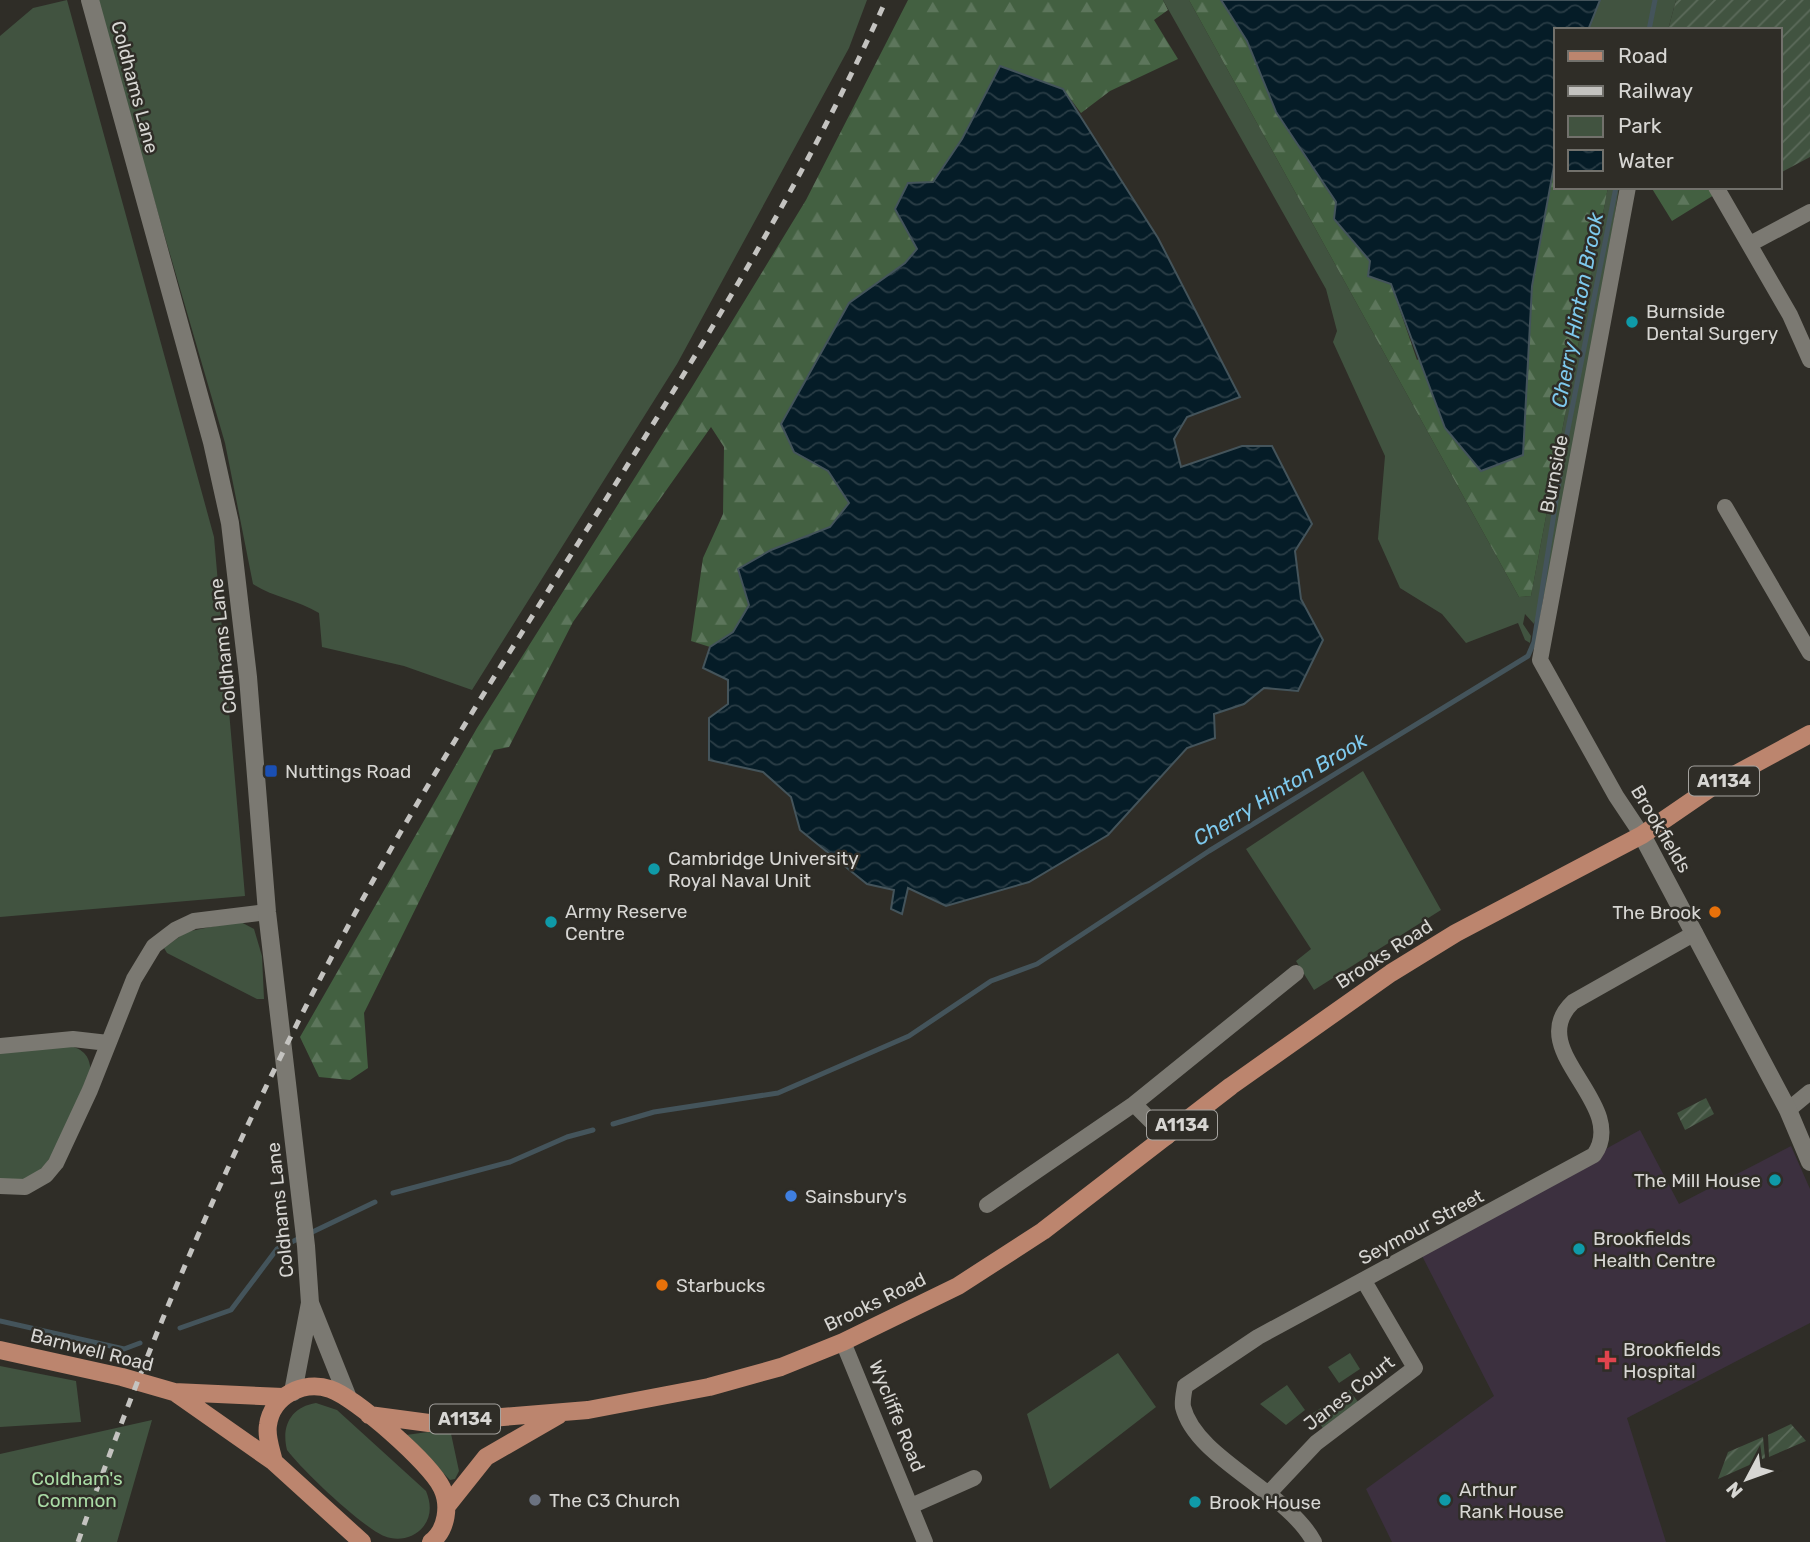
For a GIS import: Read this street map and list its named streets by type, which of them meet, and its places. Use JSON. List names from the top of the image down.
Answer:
{
  "streets": {
    "main road": ["A1134", "Brooks Road", "Barnwell Road"],
    "street": [
      "Coldhams Lane",
      "Burnside",
      "Brookfields",
      "Seymour Street",
      "Janes Court",
      "Wycliffe Road"
    ]
  },
  "crossings": [
    ["Coldhams Lane", "A1134"],
    ["Coldhams Lane", "Barnwell Road"],
    ["Burnside", "Brookfields"],
    ["A1134", "Brookfields"],
    ["A1134", "Brooks Road"],
    ["A1134", "Barnwell Road"],
    ["Brookfields", "Brooks Road"],
    ["Brookfields", "Seymour Street"],
    ["Brooks Road", "Wycliffe Road"],
    ["Seymour Street", "Janes Court"]
  ],
  "water": ["Cherry Hinton Brook"],
  "parks": ["Coldham's Common"],
  "places": {
    "other": [
      "Burnside Dental Surgery",
      "Cambridge University Royal Naval Unit",
      "The Brook",
      "Army Reserve Centre",
      "The Mill House",
      "Sainsbury's",
      "Brookfields Health Centre",
      "Starbucks",
      "The C3 Church",
      "Arthur Rank House",
      "Brook House"
    ],
    "transit": ["Nuttings Road"],
    "health": ["Brookfields Hospital"]
  },
  "legend": [
    "Road",
    "Railway",
    "Park",
    "Water"
  ],
  "north": "bottom left"
}
